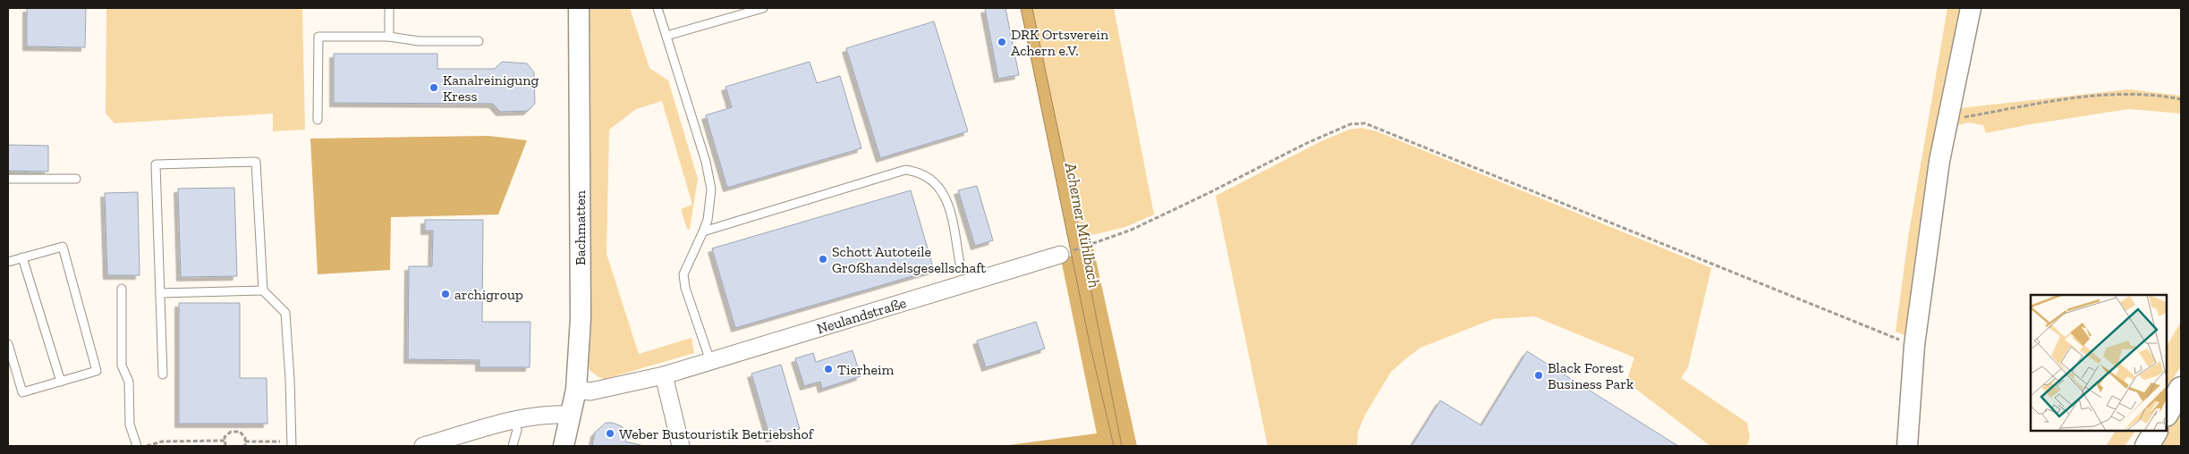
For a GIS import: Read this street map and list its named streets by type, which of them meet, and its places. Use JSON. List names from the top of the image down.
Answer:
{
  "streets": {
    "street": ["Bachmatten", "Neulandstraße"]
  },
  "crossings": [
    ["Bachmatten", "Neulandstraße"]
  ],
  "water": ["Acherner Mühlbach"],
  "places": [
    "DRK Ortsverein Achern e.V.",
    "Kanalreinigung Kress",
    "Schott Autoteile Gr0ßhandelsgesellschaft",
    "archigroup",
    "Tierheim",
    "Black Forest Business Park",
    "Weber Bustouristik Betriebshof"
  ]
}
